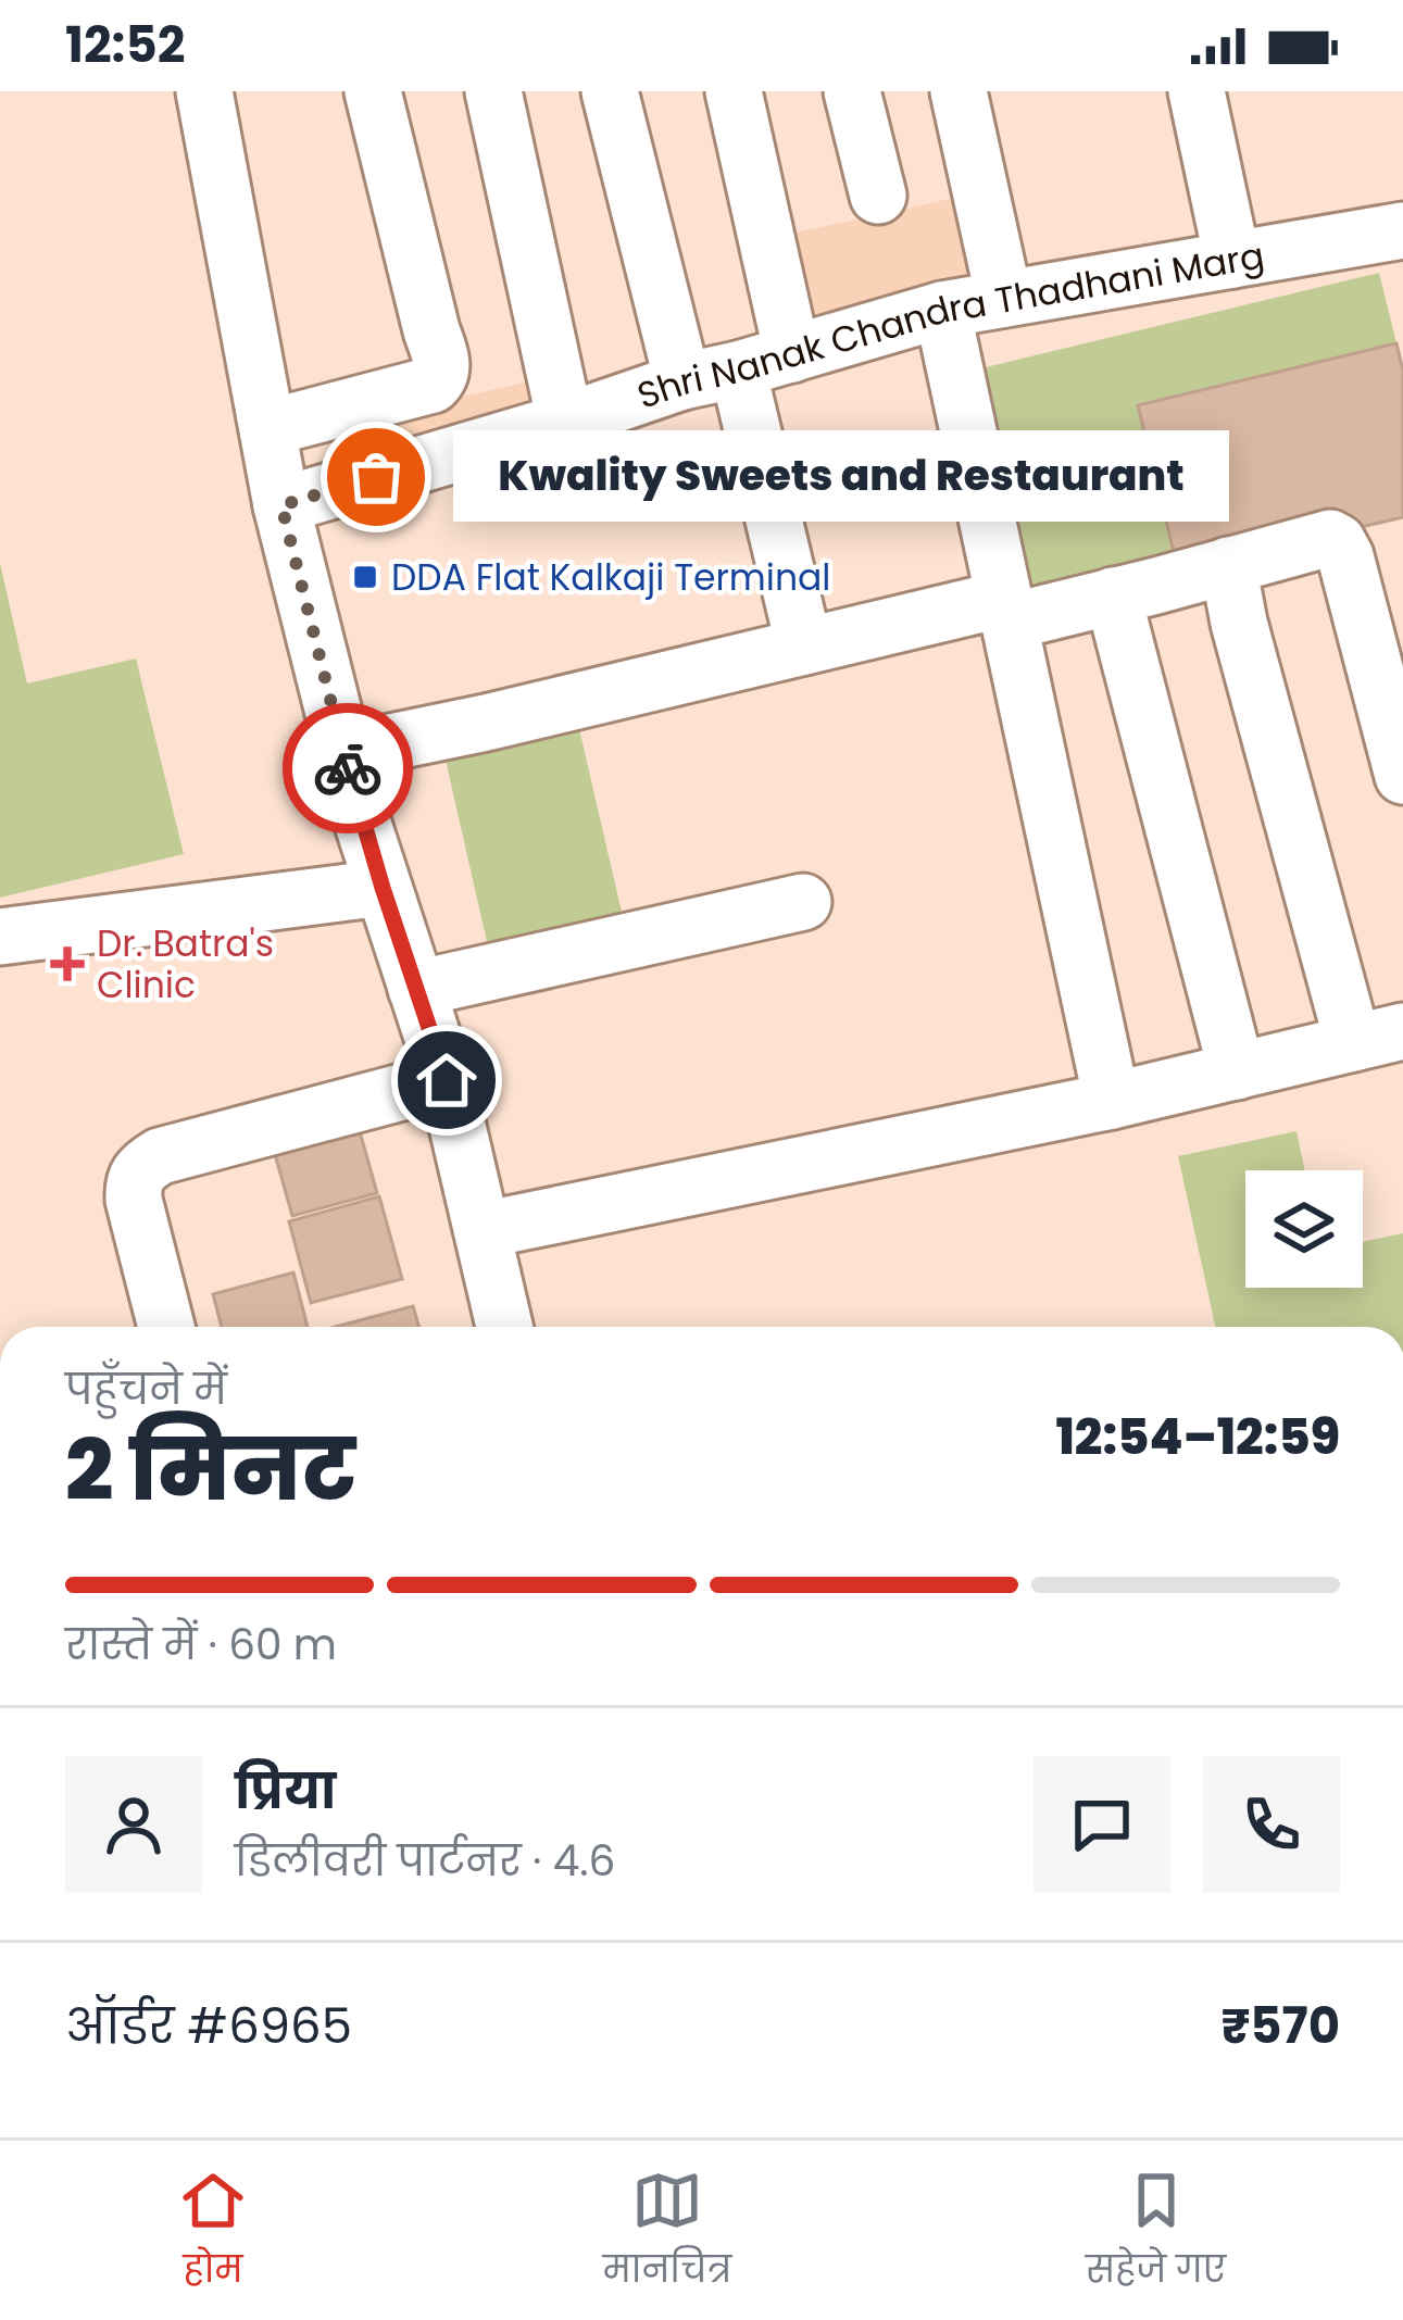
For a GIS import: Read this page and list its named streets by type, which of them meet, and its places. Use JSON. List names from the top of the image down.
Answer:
{
  "streets": {
    "street": ["Shri Nanak Chandra Thadhani Marg"]
  },
  "places": {
    "other": ["Kwality Sweets and Restaurant"],
    "transit": ["DDA Flat Kalkaji Terminal"],
    "health": ["Dr. Batra's Clinic"]
  },
  "page": {
    "status": "12:52",
    "bubble": "Kwality Sweets and Restaurant",
    "heading": ["2 मिनट", "पहुँचने में", "12:54–12:59"],
    "panel": [
      "प्रिया",
      "डिलीवरी पार्टनर · 4.6",
      "ऑर्डर #6965",
      "₹570"
    ],
    "bar": "रास्ते में · 60 m",
    "tabs": ["होम", "मानचित्र", "सहेजे गए"]
  }
}
